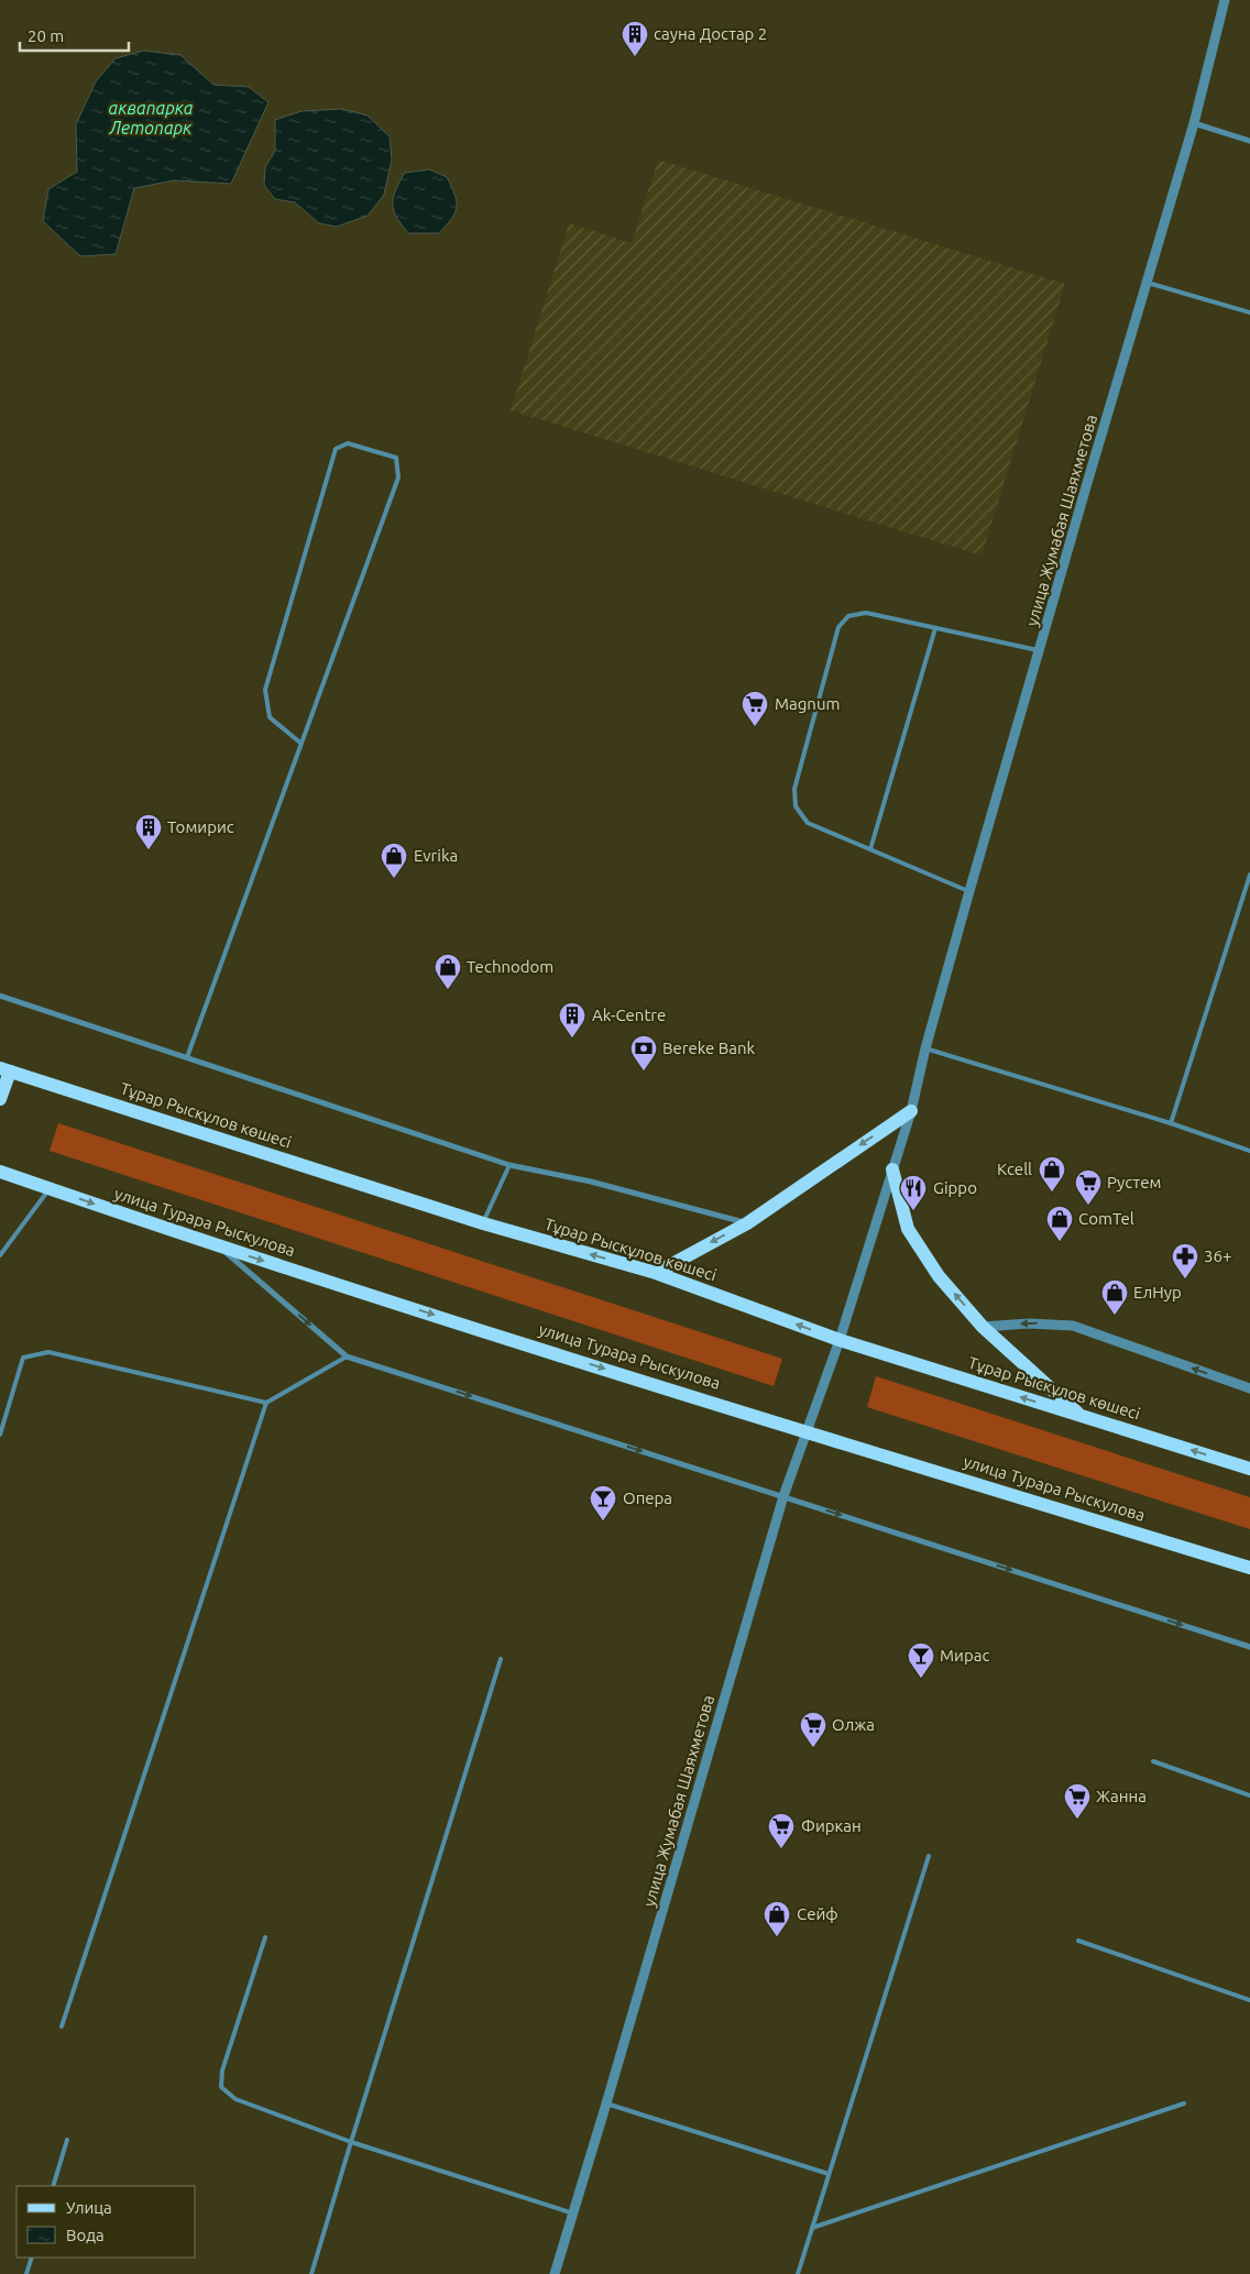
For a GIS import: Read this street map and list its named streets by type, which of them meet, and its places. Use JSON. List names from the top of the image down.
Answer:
{
  "streets": {
    "main road": ["Тұрар Рыскұлов көшесі", "улица Турара Рыскулова"],
    "street": ["улица Жумабая Шаяхметова"]
  },
  "crossings": [
    ["улица Жумабая Шаяхметова", "Тұрар Рыскұлов көшесі"],
    ["улица Жумабая Шаяхметова", "улица Турара Рыскулова"]
  ],
  "one_way": ["Тұрар Рыскұлов көшесі", "улица Турара Рыскулова"],
  "water": ["аквапарка Летопарк"],
  "places": {
    "building": ["сауна Достар 2", "Томирис", "Ak-Centre"],
    "supermarket": [
      "Magnum",
      "Рустем",
      "Олжа",
      "Жанна",
      "Фиркан"
    ],
    "shop": [
      "Evrika",
      "Technodom",
      "Kcell",
      "ComTel",
      "ЕлНур",
      "Сейф"
    ],
    "bank": ["Bereke Bank"],
    "restaurant": ["Gippo"],
    "pharmacy": ["36+"],
    "bar": ["Опера", "Мирас"]
  },
  "legend": ["Улица", "Вода"],
  "scale_bar": "20 m"
}
